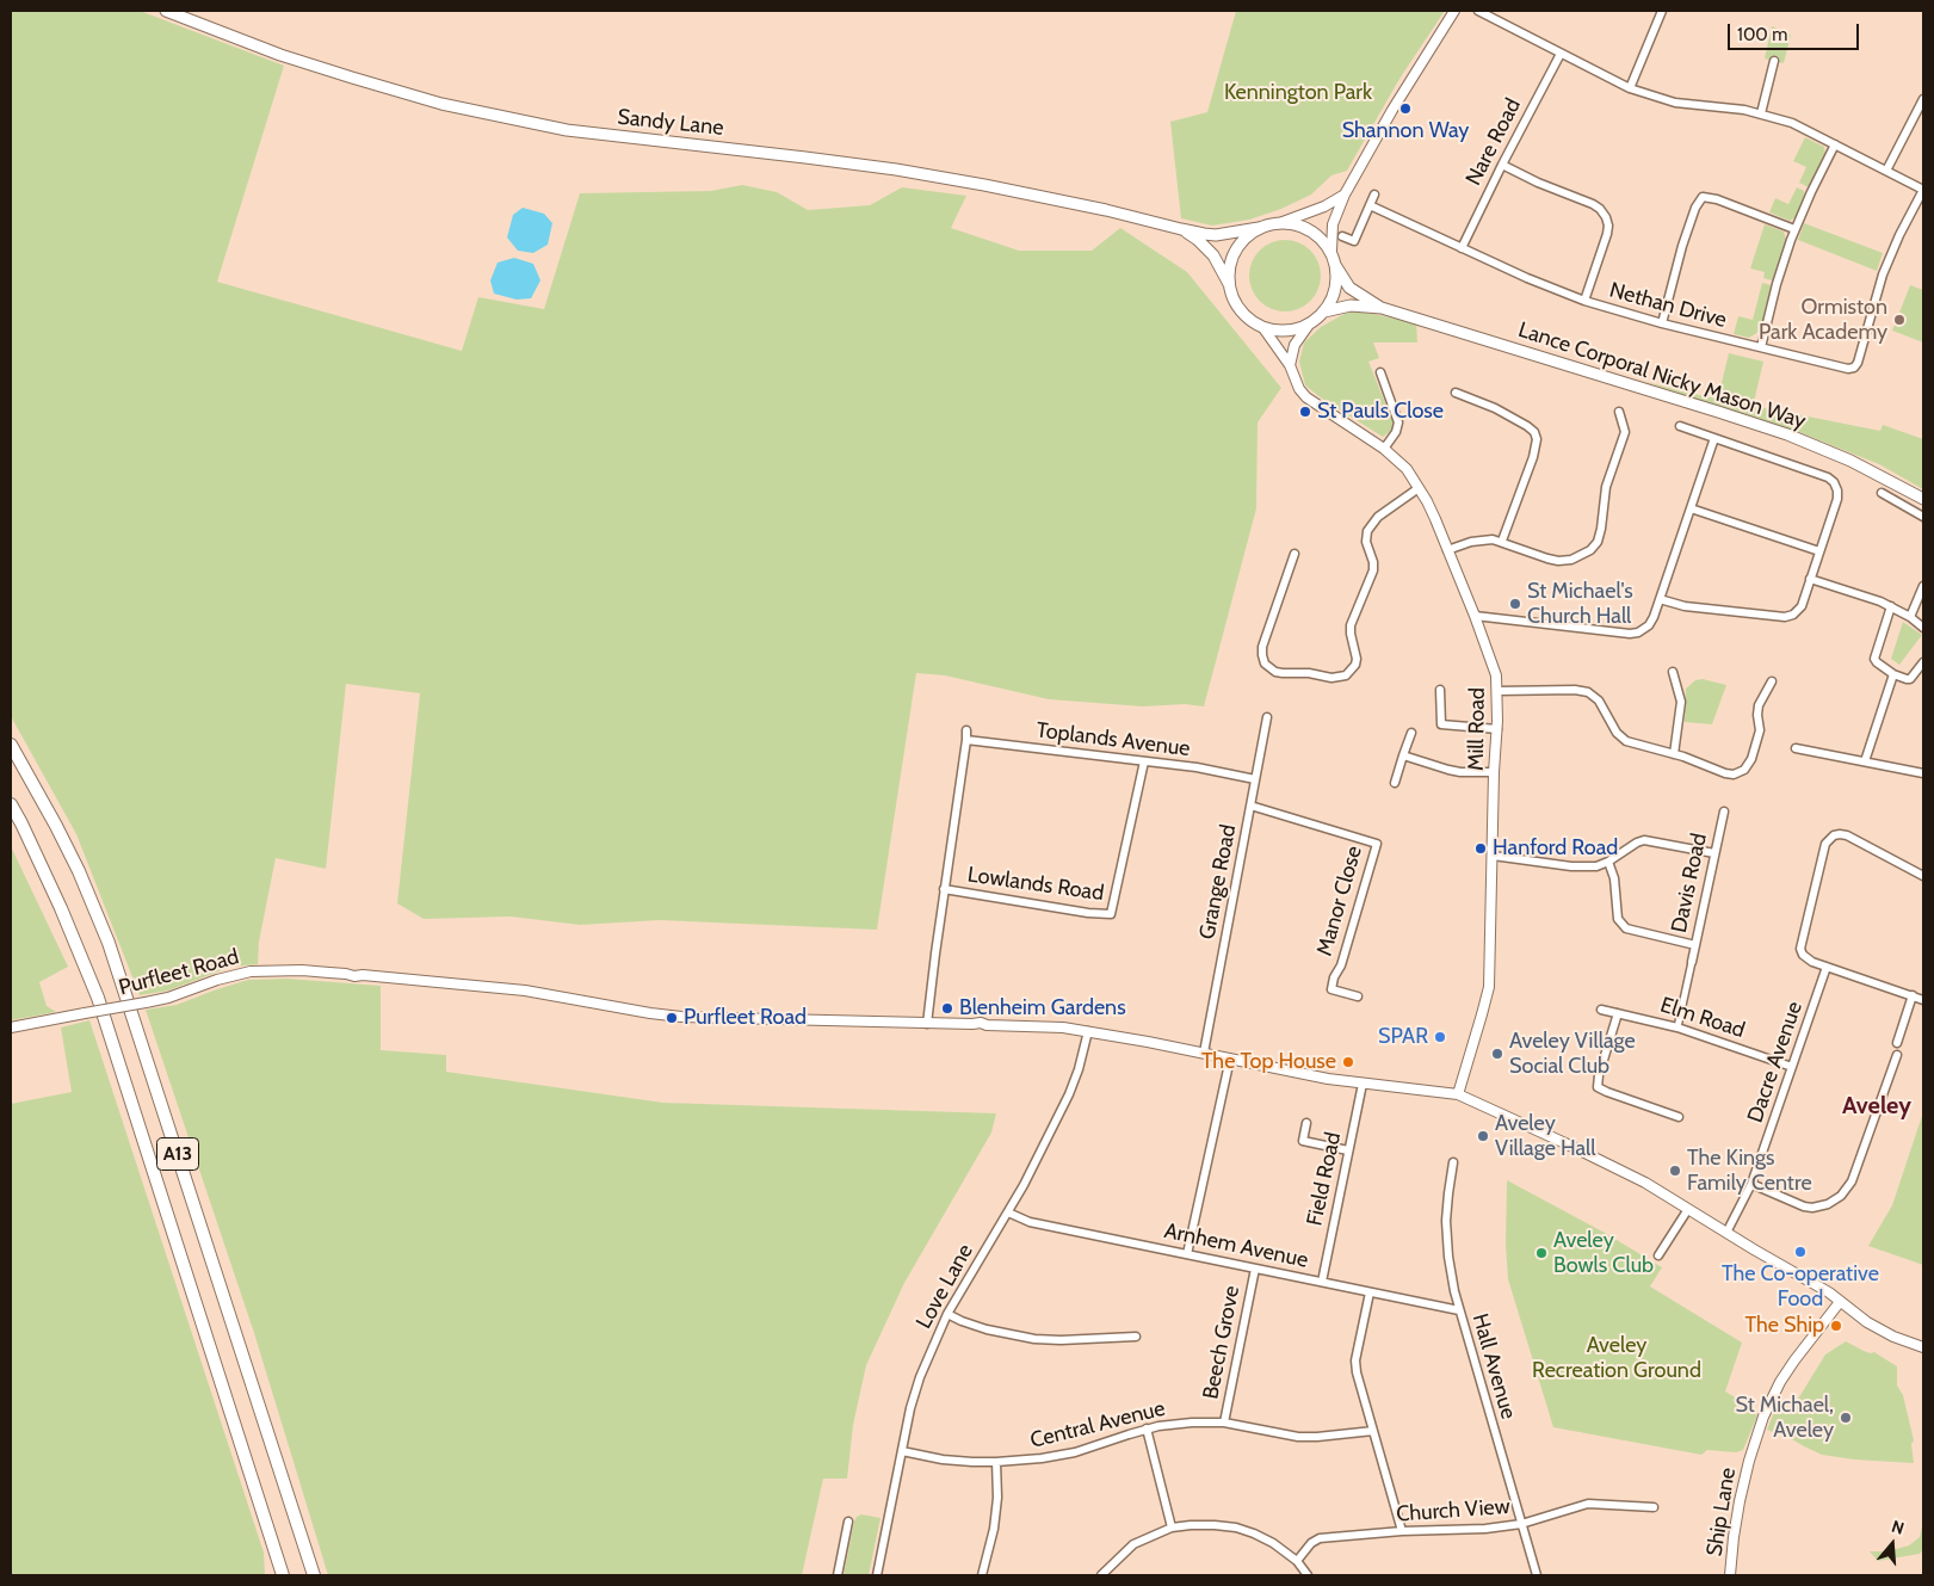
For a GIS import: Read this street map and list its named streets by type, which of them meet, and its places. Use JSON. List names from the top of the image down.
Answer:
{
  "streets": {
    "highway": ["A13"],
    "main road": ["Sandy Lane", "Lance Corporal Nicky Mason Way"],
    "street": [
      "Nare Road",
      "Nethan Drive",
      "Mill Road",
      "Toplands Avenue",
      "Grange Road",
      "Davis Road",
      "Lowlands Road",
      "Manor Close",
      "Purfleet Road",
      "Elm Road",
      "Dacre Avenue",
      "Field Road",
      "Arnhem Avenue",
      "Love Lane",
      "Beech Grove",
      "Hall Avenue",
      "Central Avenue",
      "Church View",
      "Ship Lane"
    ]
  },
  "crossings": [
    ["Sandy Lane", "Lance Corporal Nicky Mason Way"],
    ["Sandy Lane", "Mill Road"],
    ["Nare Road", "Nethan Drive"],
    ["Lance Corporal Nicky Mason Way", "Mill Road"],
    ["Toplands Avenue", "Grange Road"],
    ["Toplands Avenue", "Lowlands Road"],
    ["Grange Road", "Manor Close"],
    ["Purfleet Road", "Love Lane"],
    ["Elm Road", "Dacre Avenue"],
    ["Field Road", "Arnhem Avenue"],
    ["Arnhem Avenue", "Love Lane"],
    ["Arnhem Avenue", "Beech Grove"],
    ["Arnhem Avenue", "Hall Avenue"],
    ["Love Lane", "Central Avenue"],
    ["Beech Grove", "Central Avenue"],
    ["Hall Avenue", "Church View"]
  ],
  "districts": ["Aveley"],
  "parks": ["Kennington Park", "Aveley Recreation Ground"],
  "places": [
    "Shannon Way",
    "Ormiston Park Academy",
    "St Pauls Close",
    "St Michael's Church Hall",
    "Hanford Road",
    "Blenheim Gardens",
    "Purfleet Road",
    "SPAR",
    "Aveley Village Social Club",
    "The Top House",
    "Aveley Village Hall",
    "The Kings Family Centre",
    "The Co-operative Food",
    "Aveley Bowls Club",
    "The Ship",
    "St Michael, Aveley"
  ],
  "scale_bar": "100 m",
  "north": "top"
}
